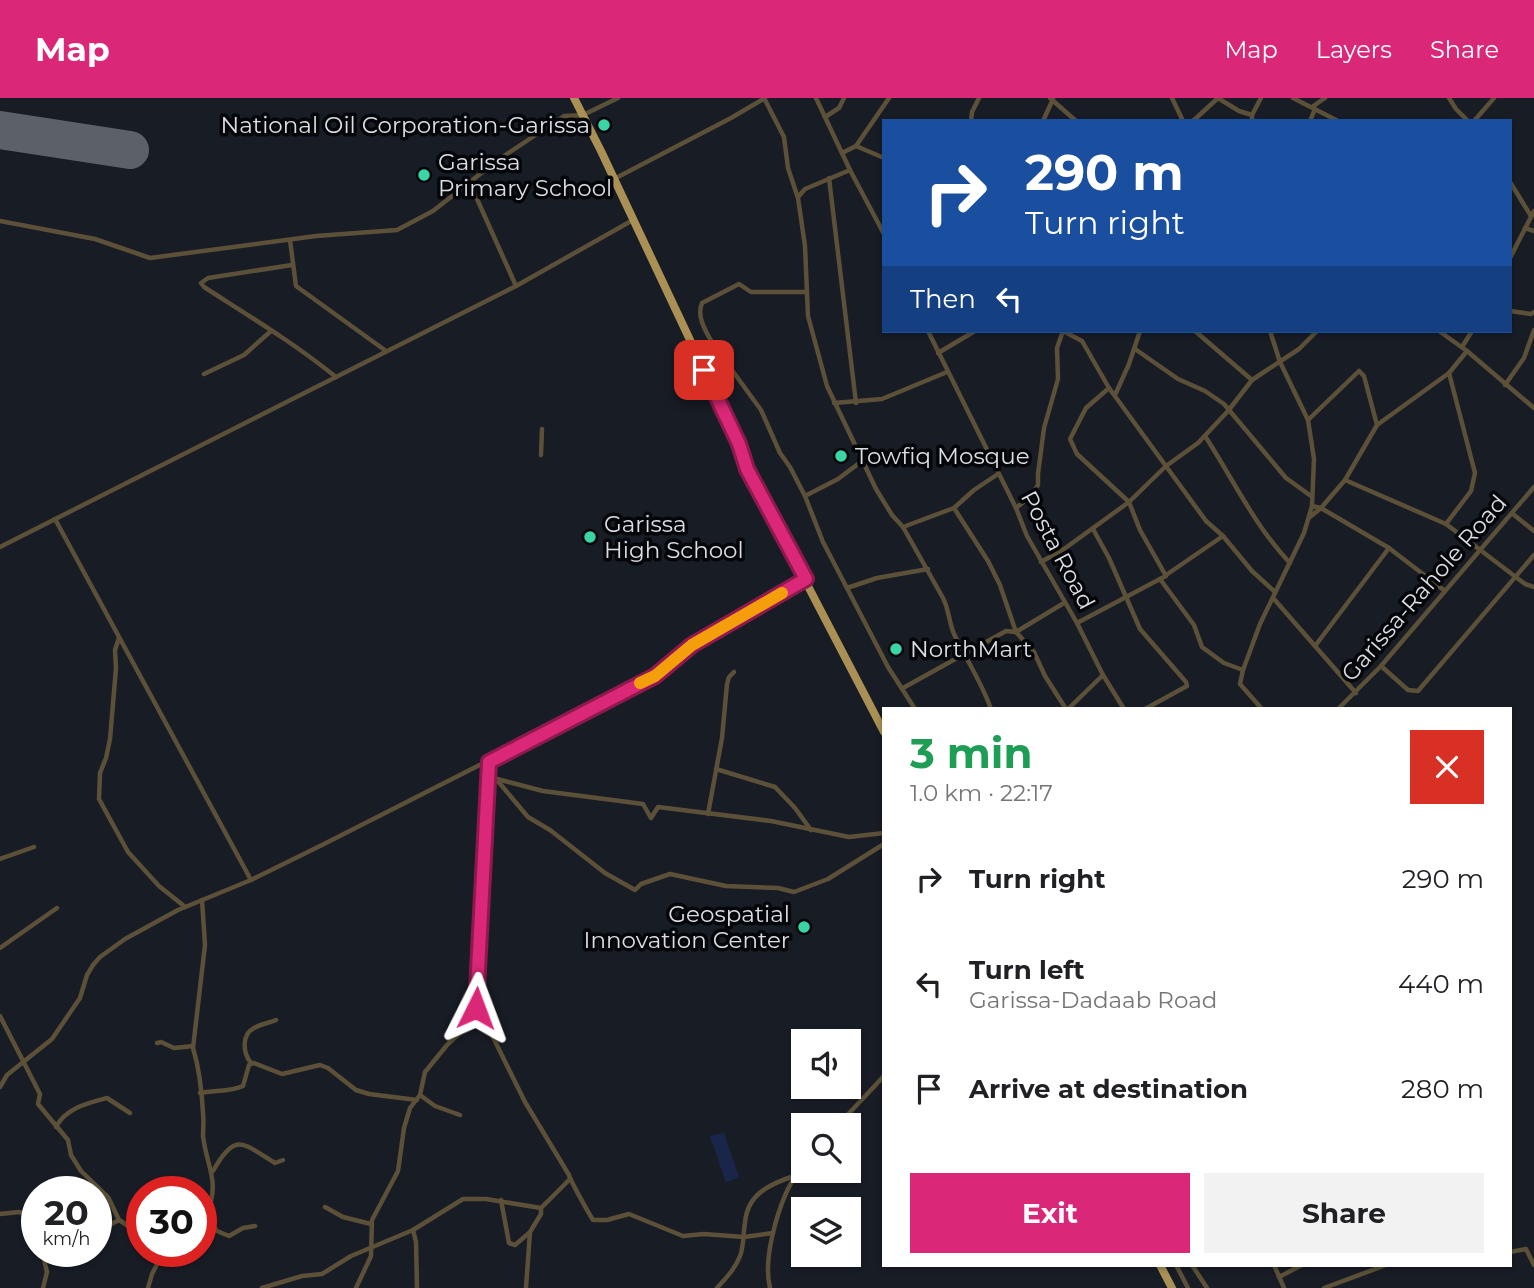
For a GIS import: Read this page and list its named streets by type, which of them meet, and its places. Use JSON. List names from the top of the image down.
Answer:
{
  "streets": {
    "street": ["Posta Road", "Garissa-Rahole Road"]
  },
  "places": [
    "National Oil Corporation-Garissa",
    "Garissa Primary School",
    "Towfiq Mosque",
    "Garissa High School",
    "NorthMart",
    "Geospatial Innovation Center"
  ],
  "page": {
    "header": "Map",
    "nav": ["Map", "Layers", "Share"],
    "turn": ["290 m", "Turn right"],
    "then": "Then",
    "heading": ["3 min", "1.0 km · 22:17"],
    "list": [
      {
        "name": "Turn right",
        "value": "290 m"
      },
      {
        "name": "Turn left",
        "note": "Garissa-Dadaab Road",
        "value": "440 m"
      },
      {
        "name": "Arrive at destination",
        "value": "280 m"
      }
    ],
    "buttons": ["Exit", "Share"],
    "speed": "20 km/h",
    "limit": "30"
  }
}
